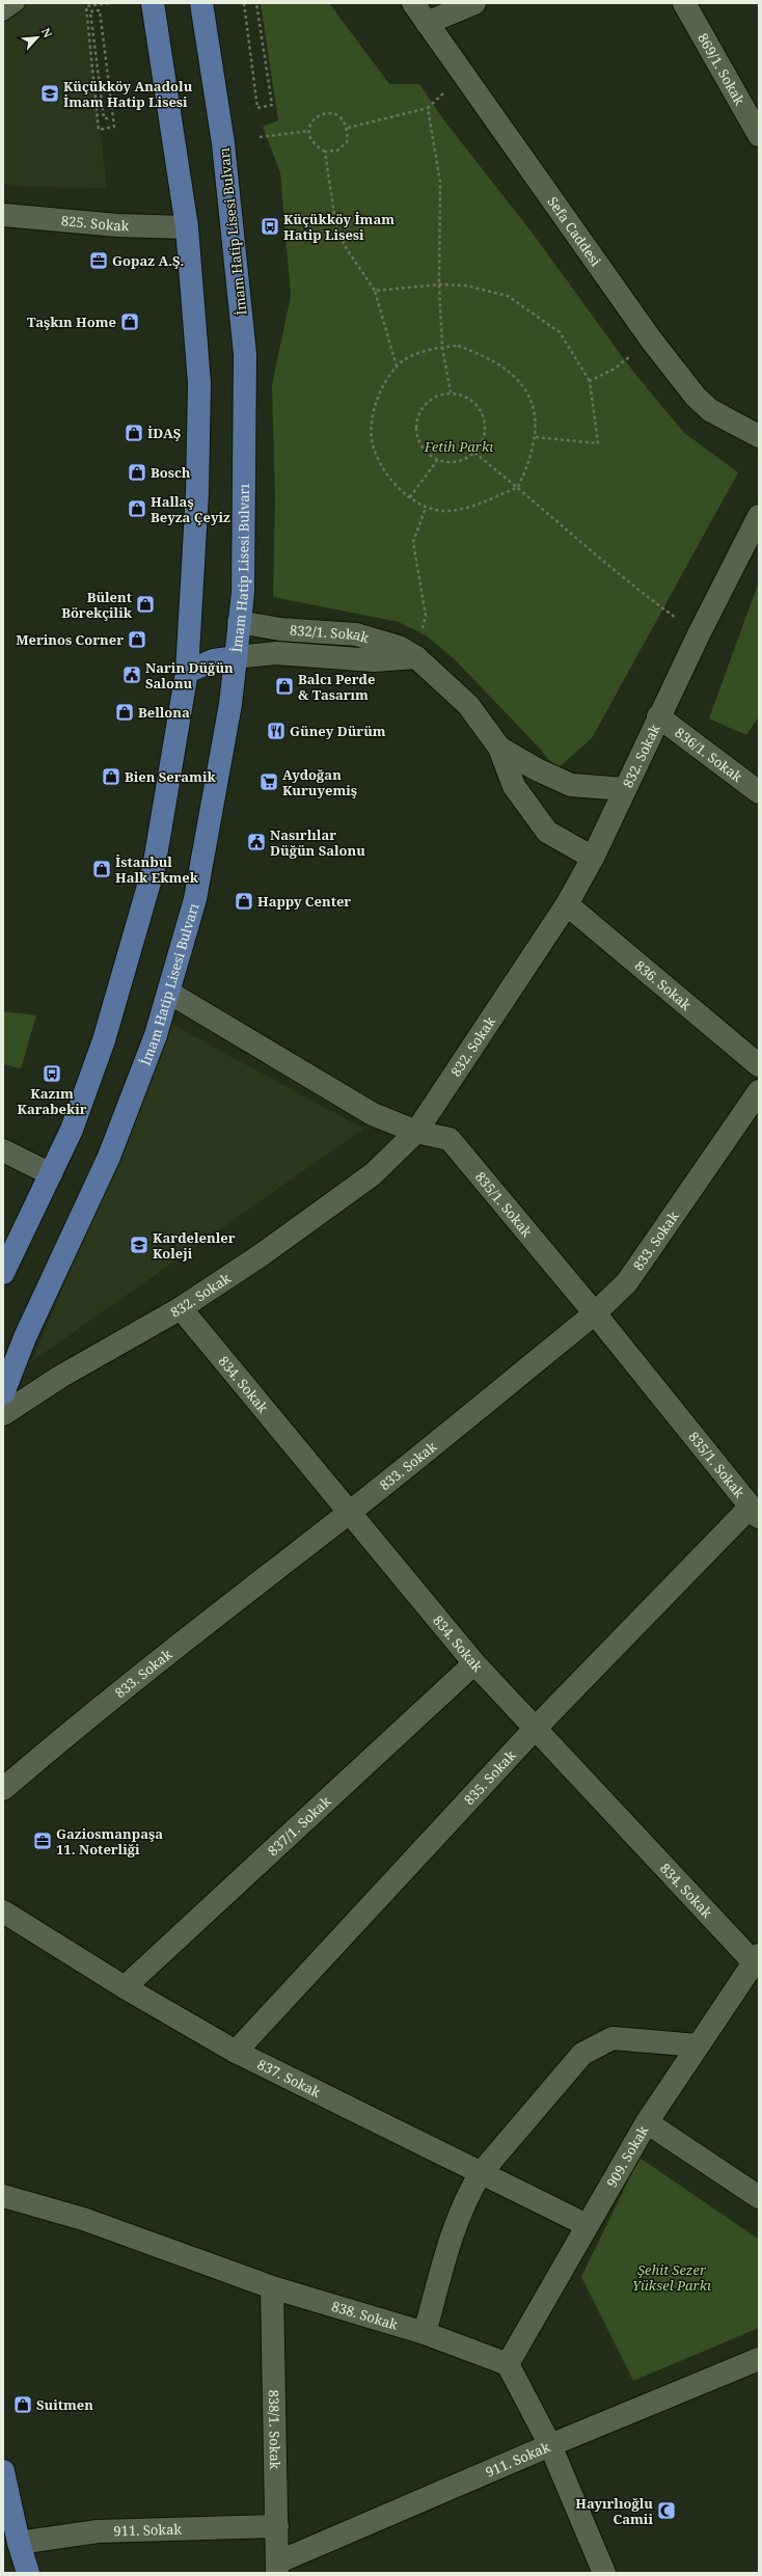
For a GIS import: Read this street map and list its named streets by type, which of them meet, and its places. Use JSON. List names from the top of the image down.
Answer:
{
  "streets": {
    "main road": ["İmam Hatip Lisesi Bulvarı"],
    "street": [
      "869/1. Sokak",
      "825. Sokak",
      "Sefa Caddesi",
      "832/1. Sokak",
      "836/1. Sokak",
      "832. Sokak",
      "836. Sokak",
      "835/1. Sokak",
      "833. Sokak",
      "834. Sokak",
      "835. Sokak",
      "837/1. Sokak",
      "837. Sokak",
      "909. Sokak",
      "838. Sokak",
      "838/1. Sokak",
      "911. Sokak"
    ]
  },
  "crossings": [
    ["İmam Hatip Lisesi Bulvarı", "832/1. Sokak"],
    ["İmam Hatip Lisesi Bulvarı", "835/1. Sokak"],
    ["832/1. Sokak", "832. Sokak"],
    ["836/1. Sokak", "832. Sokak"],
    ["832. Sokak", "836. Sokak"],
    ["832. Sokak", "835/1. Sokak"],
    ["832. Sokak", "834. Sokak"],
    ["835/1. Sokak", "833. Sokak"],
    ["835/1. Sokak", "835. Sokak"],
    ["833. Sokak", "834. Sokak"],
    ["834. Sokak", "835. Sokak"],
    ["834. Sokak", "837/1. Sokak"],
    ["834. Sokak", "909. Sokak"],
    ["835. Sokak", "837. Sokak"],
    ["837/1. Sokak", "837. Sokak"],
    ["837. Sokak", "909. Sokak"],
    ["909. Sokak", "838. Sokak"],
    ["838. Sokak", "838/1. Sokak"],
    ["838/1. Sokak", "911. Sokak"]
  ],
  "parks": ["Fetih Parkı", "Şehit Sezer Yüksel Parkı"],
  "places": {
    "school or university": ["Küçükköy Anadolu İmam Hatip Lisesi", "Kardelenler Koleji"],
    "bus stop": ["Küçükköy İmam Hatip Lisesi", "Kazım Karabekir"],
    "office": ["Gopaz A.Ş.", "Gaziosmanpaşa 11. Noterliği"],
    "shop": [
      "Taşkın Home",
      "İDAŞ",
      "Bosch",
      "Hallaş Beyza Çeyiz",
      "Bülent Börekçilik",
      "Merinos Corner",
      "Balcı Perde & Tasarım",
      "Bellona",
      "Bien Seramik",
      "İstanbul Halk Ekmek",
      "Happy Center",
      "Suitmen"
    ],
    "public building": ["Narin Düğün Salonu", "Nasırlılar Düğün Salonu"],
    "restaurant": ["Güney Dürüm"],
    "supermarket": ["Aydoğan Kuruyemiş"],
    "mosque": ["Hayırlıoğlu Camii"]
  },
  "north": "top right"
}
